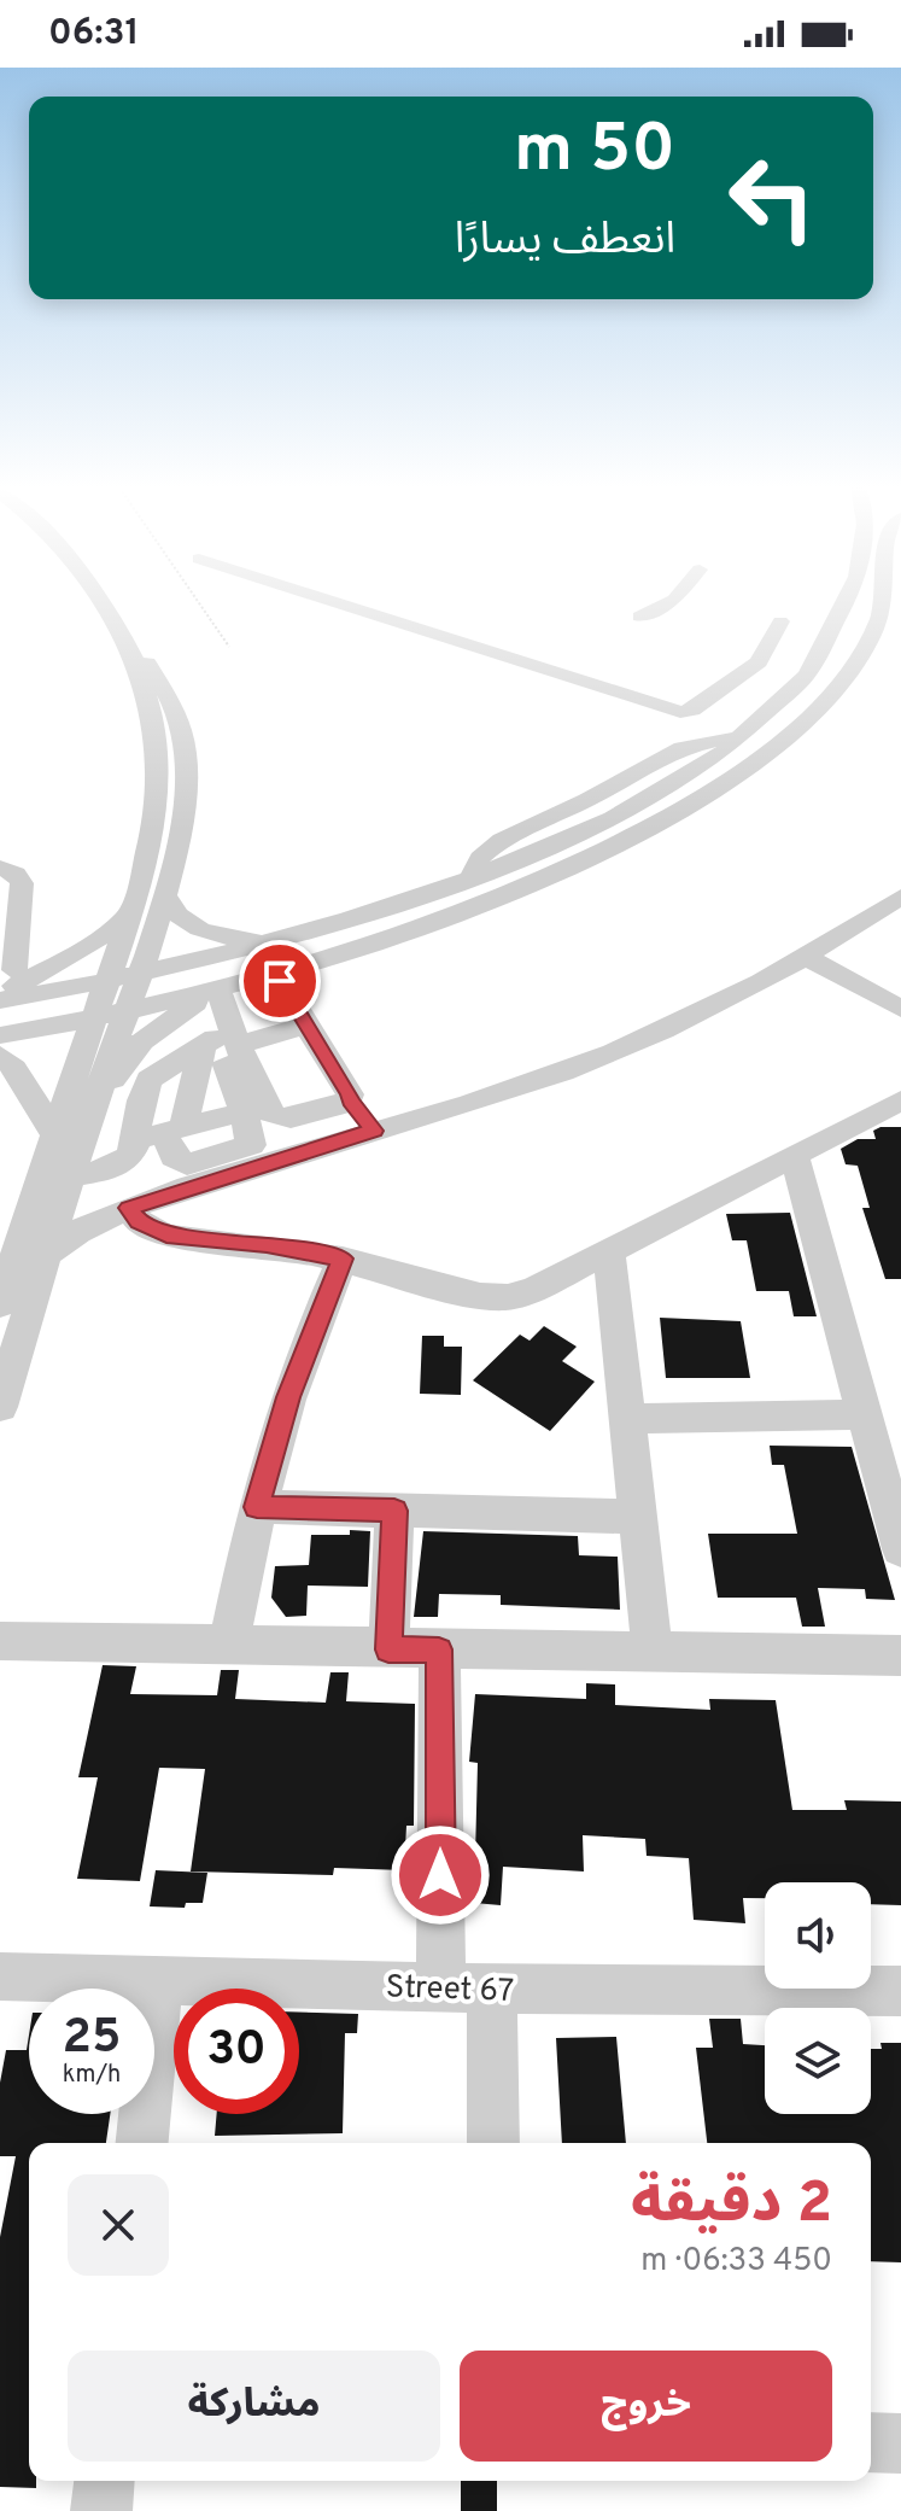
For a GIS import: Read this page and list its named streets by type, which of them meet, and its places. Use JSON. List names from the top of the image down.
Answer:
{
  "streets": {
    "street": ["Street 67"]
  },
  "page": {
    "status": "06:31",
    "turn": ["50 m", "انعطف يسارًا"],
    "speed": "25 km/h",
    "limit": "30",
    "heading": ["2 دقيقة", "450 m · 06:33"],
    "buttons": ["خروج", "مشاركة"]
  }
}
